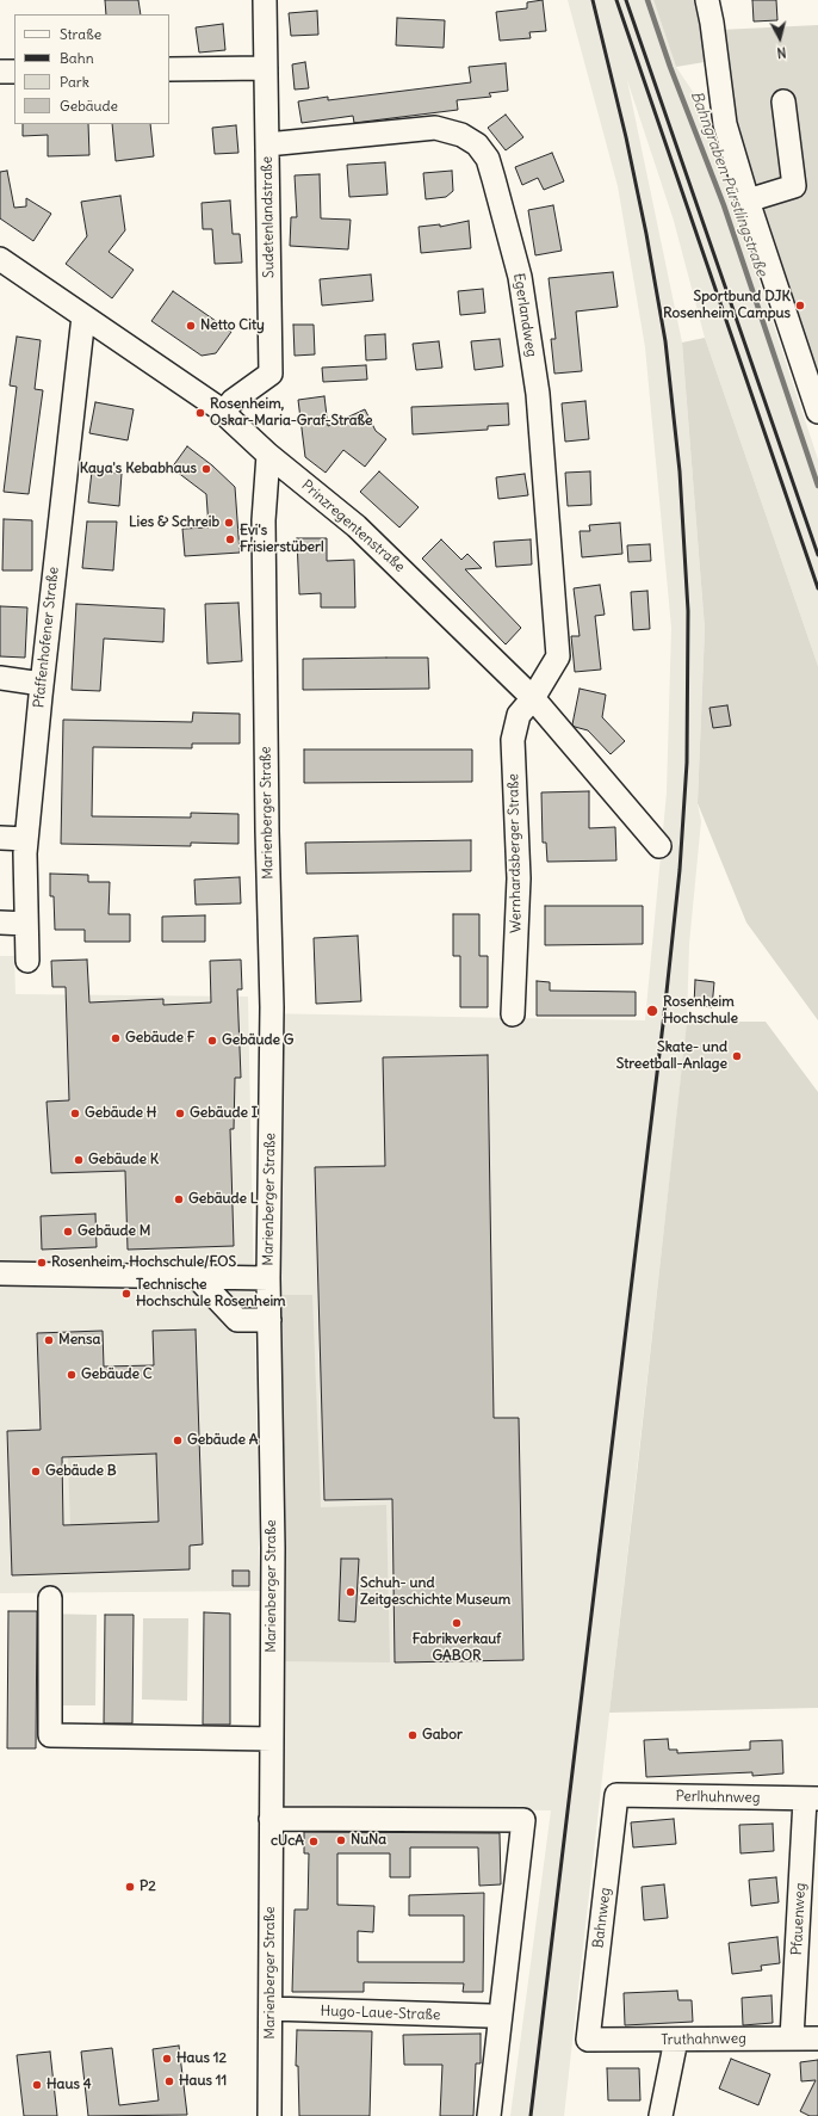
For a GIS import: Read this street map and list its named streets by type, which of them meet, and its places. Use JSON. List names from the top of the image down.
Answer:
{
  "streets": {
    "street": [
      "Sudetenlandstraße",
      "Egerlandweg",
      "Prinzregentenstraße",
      "Pfaffenhofener Straße",
      "Marienberger Straße",
      "Wernhardsberger Straße",
      "Perlhuhnweg",
      "Bahnweg",
      "Pfauenweg",
      "Hugo-Laue-Straße",
      "Truthahnweg"
    ]
  },
  "crossings": [
    ["Sudetenlandstraße", "Egerlandweg"],
    ["Sudetenlandstraße", "Prinzregentenstraße"],
    ["Egerlandweg", "Prinzregentenstraße"],
    ["Egerlandweg", "Wernhardsberger Straße"],
    ["Prinzregentenstraße", "Pfaffenhofener Straße"],
    ["Prinzregentenstraße", "Marienberger Straße"],
    ["Prinzregentenstraße", "Wernhardsberger Straße"],
    ["Marienberger Straße", "Hugo-Laue-Straße"],
    ["Perlhuhnweg", "Bahnweg"],
    ["Perlhuhnweg", "Pfauenweg"],
    ["Bahnweg", "Truthahnweg"],
    ["Pfauenweg", "Truthahnweg"]
  ],
  "water": ["Bahngraben Pürstlingstraße"],
  "places": [
    "Sportbund DJK Rosenheim Campus",
    "Netto City",
    "Rosenheim, Oskar-Maria-Graf-Straße",
    "Kaya's Kebabhaus",
    "Lies & Schreib",
    "Evi's Frisierstüberl",
    "Rosenheim Hochschule",
    "Gebäude F",
    "Gebäude G",
    "Skate- und Streetball-Anlage",
    "Gebäude H",
    "Gebäude I",
    "Gebäude K",
    "Gebäude L",
    "Gebäude M",
    "Rosenheim, Hochschule/FOS",
    "Technische Hochschule Rosenheim",
    "Mensa",
    "Gebäude C",
    "Gebäude A",
    "Gebäude B",
    "Schuh- und Zeitgeschichte Museum",
    "Fabrikverkauf GABOR",
    "Gabor",
    "NuNa",
    "cUcA",
    "P2",
    "Haus 12",
    "Haus 11",
    "Haus 4"
  ],
  "legend": [
    "Straße",
    "Bahn",
    "Park",
    "Gebäude"
  ],
  "north": "bottom"
}
